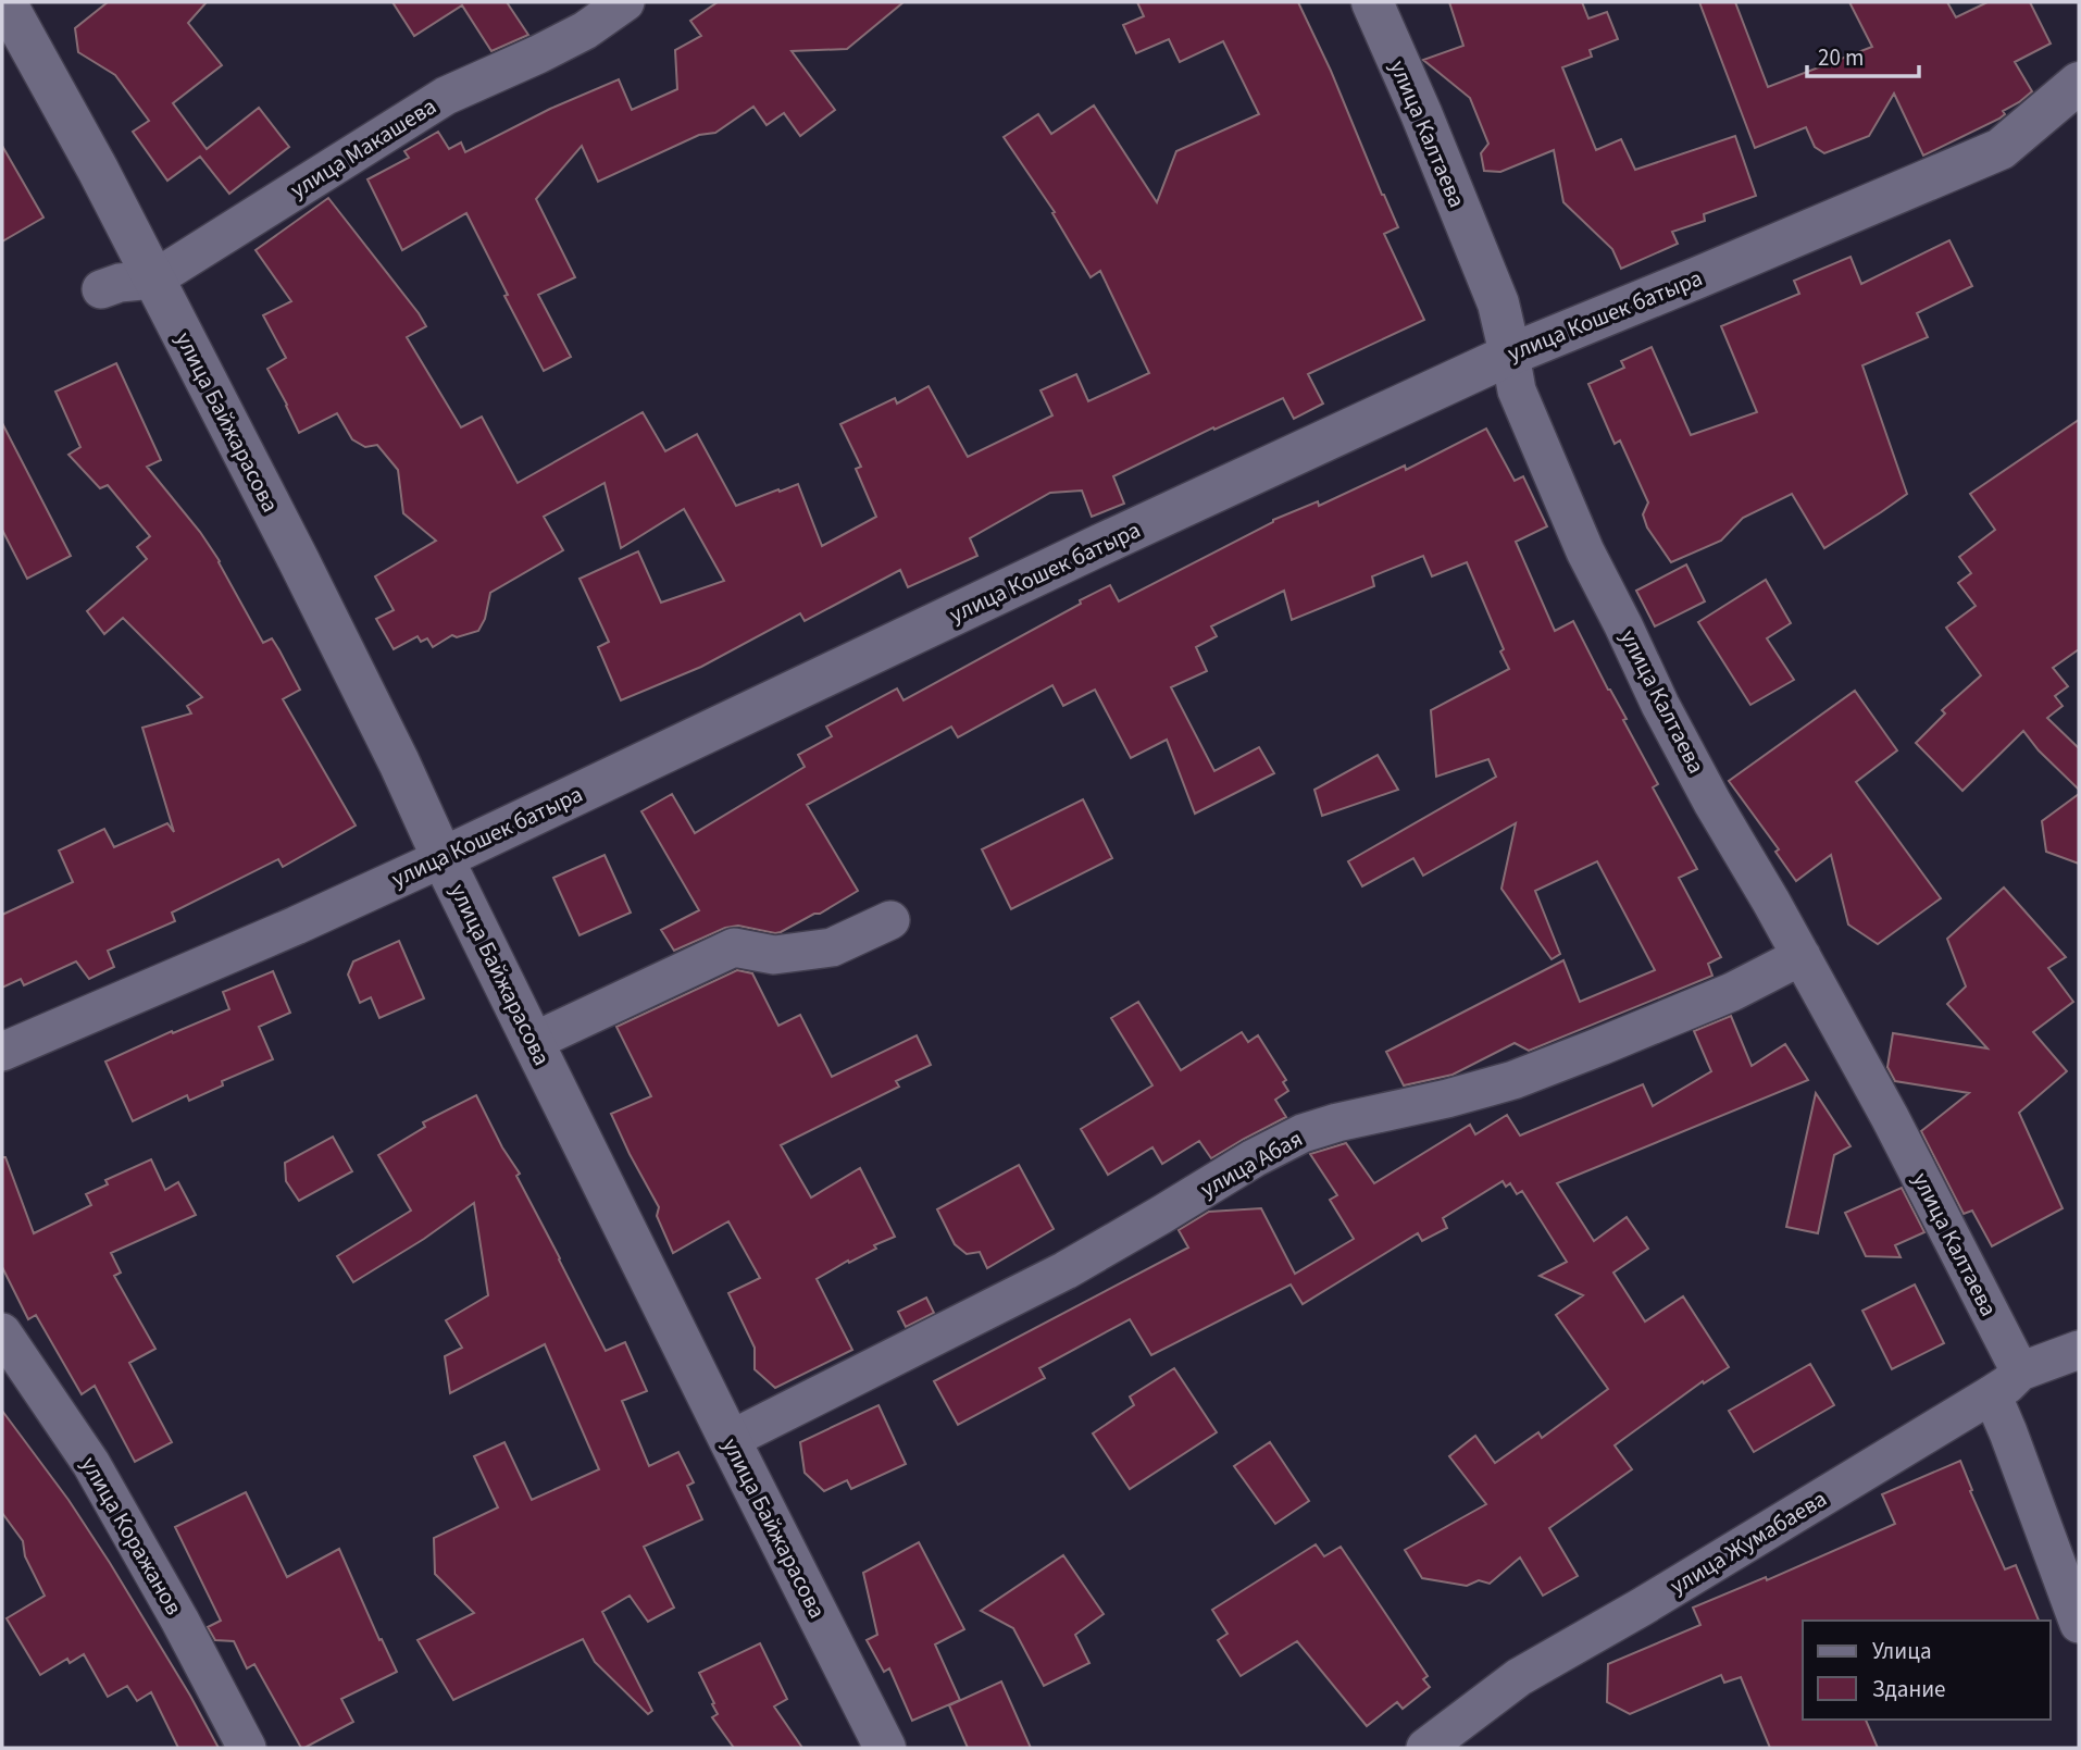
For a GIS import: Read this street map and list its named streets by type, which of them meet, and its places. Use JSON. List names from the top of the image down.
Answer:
{
  "streets": {
    "street": [
      "улица Калтаева",
      "улица Макашева",
      "улица Кошек батыра",
      "улица Байжарасова",
      "улица Абая",
      "улица Коражанов",
      "улица Жумабаева"
    ]
  },
  "crossings": [
    ["улица Калтаева", "улица Кошек батыра"],
    ["улица Калтаева", "улица Абая"],
    ["улица Калтаева", "улица Жумабаева"],
    ["улица Макашева", "улица Байжарасова"],
    ["улица Кошек батыра", "улица Байжарасова"],
    ["улица Байжарасова", "улица Абая"]
  ],
  "legend": ["Улица", "Здание"],
  "scale_bar": "20 m"
}
